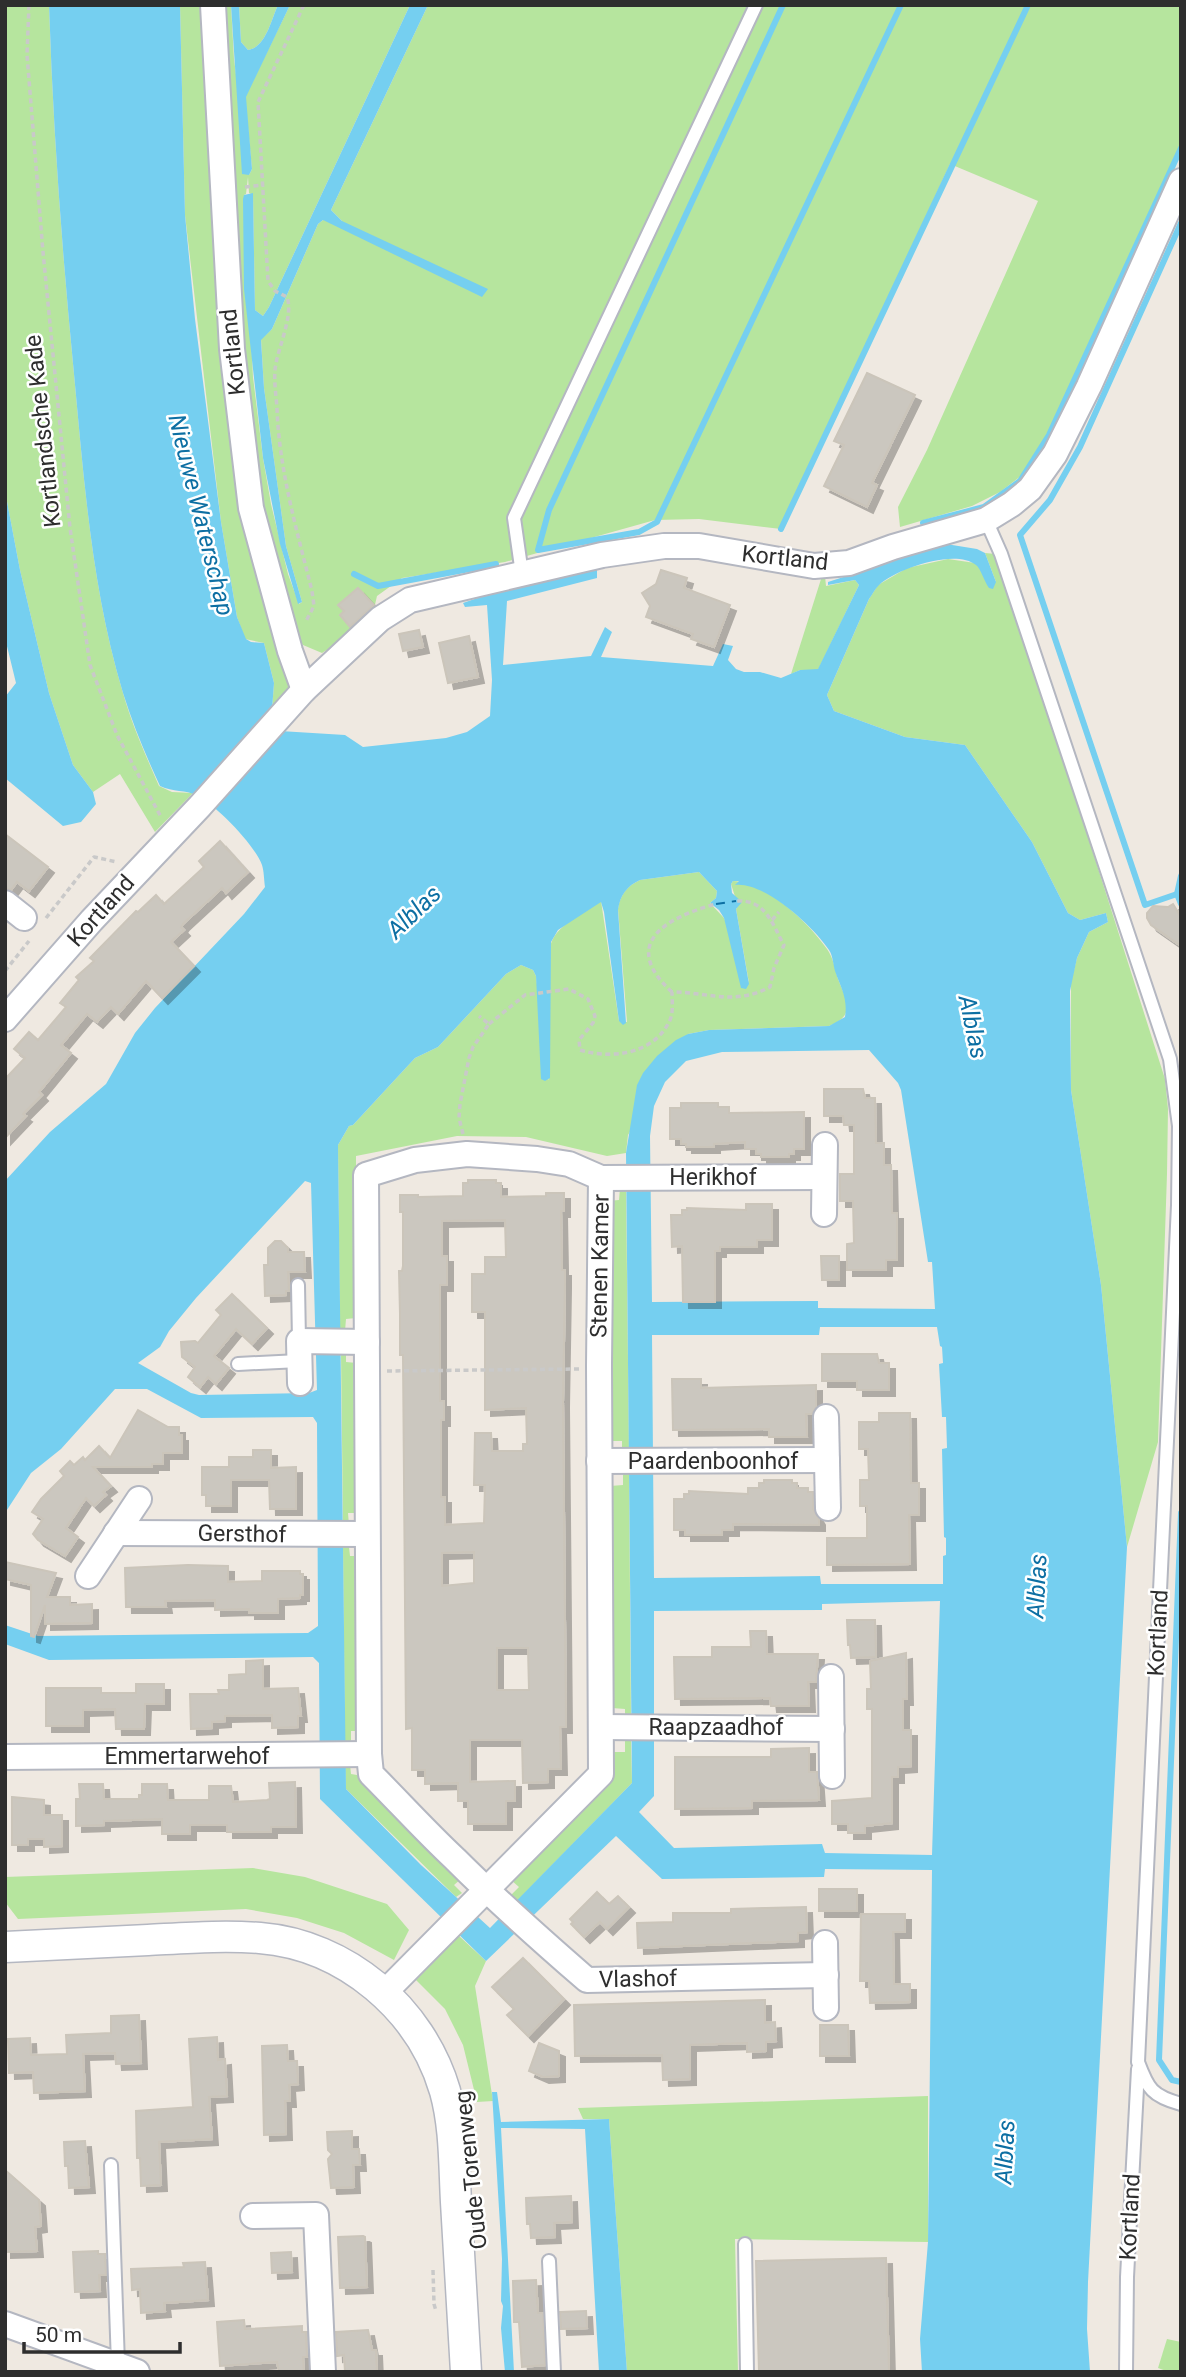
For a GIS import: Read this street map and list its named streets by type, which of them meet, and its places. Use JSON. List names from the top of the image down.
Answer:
{
  "streets": {
    "street": [
      "Kortland",
      "Herikhof",
      "Stenen Kamer",
      "Paardenboonhof",
      "Gersthof",
      "Raapzaadhof",
      "Emmertarwehof",
      "Vlashof",
      "Oude Torenweg"
    ],
    "path": ["Kortlandsche Kade"]
  },
  "crossings": [
    ["Kortland", "Kortlandsche Kade"],
    ["Herikhof", "Stenen Kamer"],
    ["Stenen Kamer", "Paardenboonhof"],
    ["Stenen Kamer", "Gersthof"],
    ["Stenen Kamer", "Raapzaadhof"],
    ["Stenen Kamer", "Emmertarwehof"],
    ["Stenen Kamer", "Vlashof"],
    ["Stenen Kamer", "Oude Torenweg"]
  ],
  "water": ["Nieuwe Waterschap", "Alblas"],
  "scale_bar": "50 m"
}
